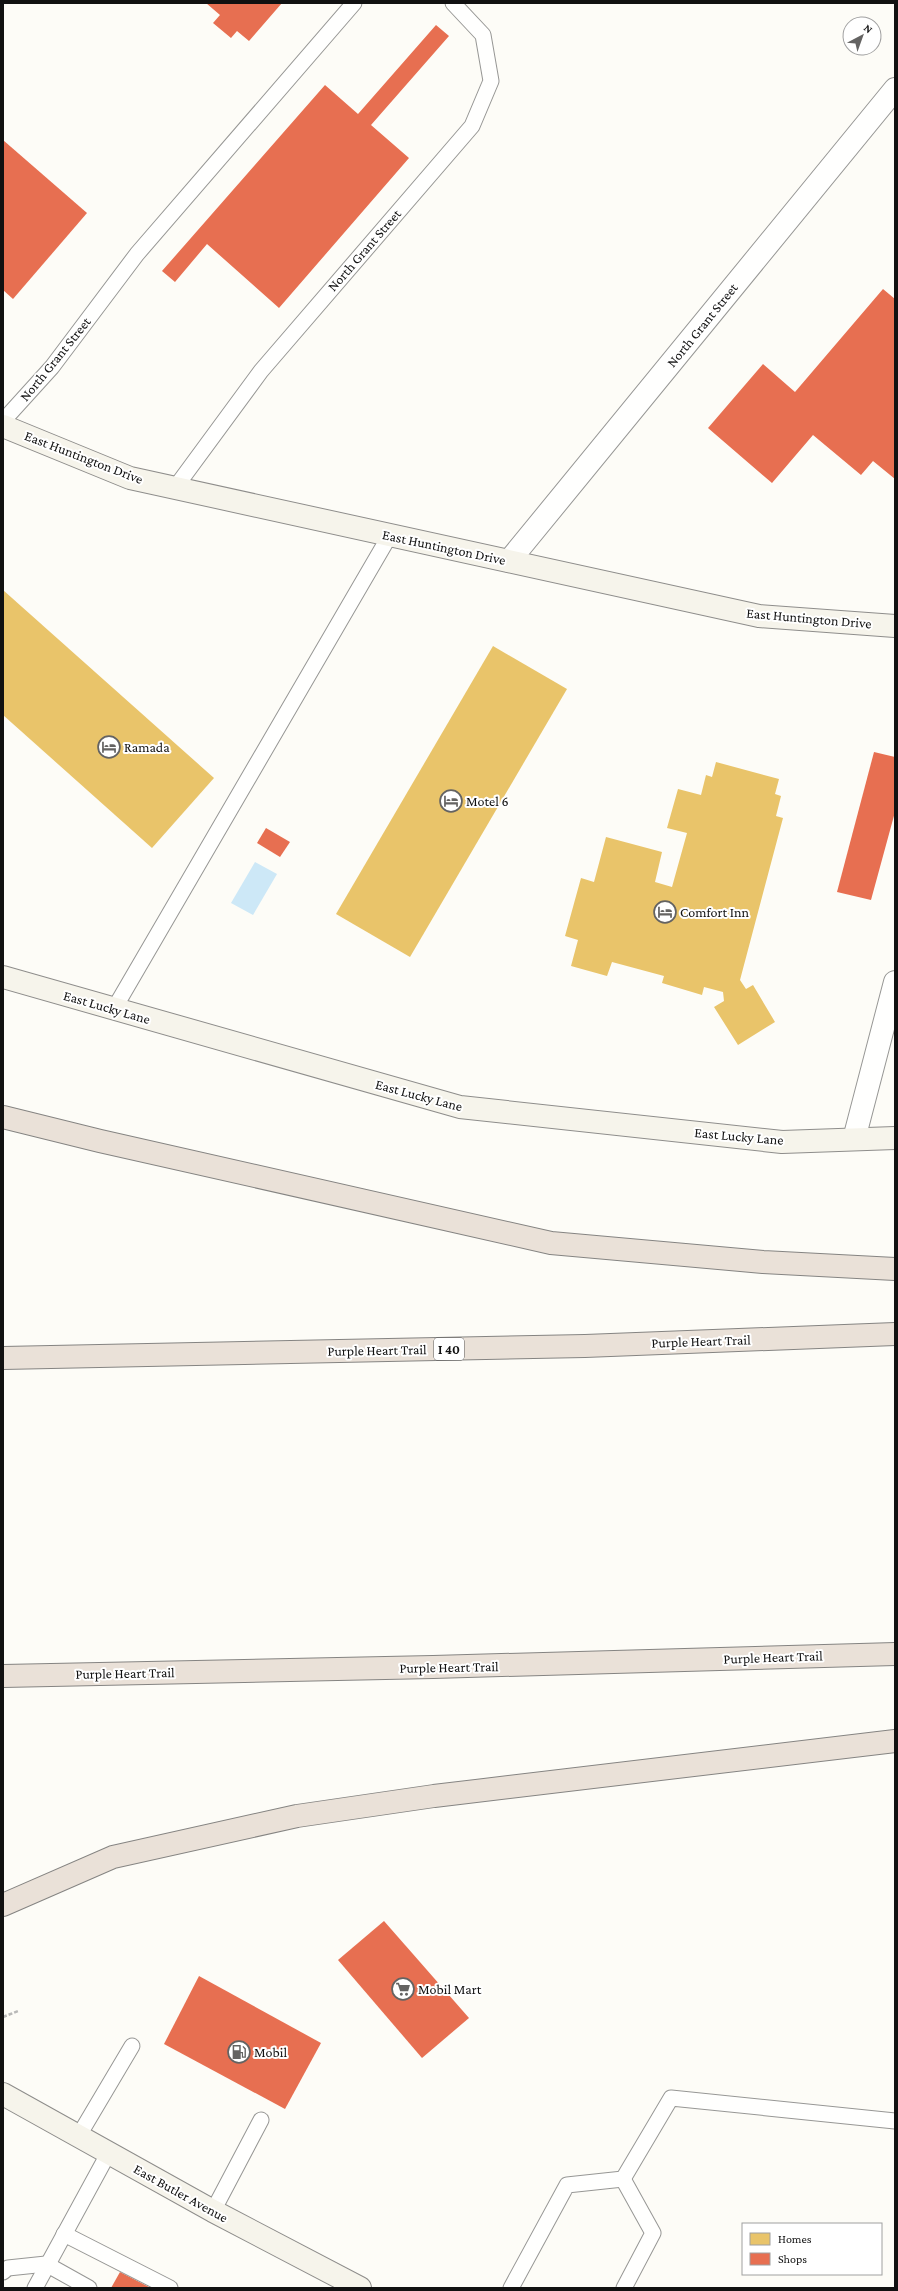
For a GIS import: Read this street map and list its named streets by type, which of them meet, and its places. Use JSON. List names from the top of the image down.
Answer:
{
  "streets": {
    "highway": ["Purple Heart Trail", "I 40"],
    "street": [
      "North Grant Street",
      "East Huntington Drive",
      "East Lucky Lane",
      "East Butler Avenue"
    ]
  },
  "crossings": [
    ["North Grant Street", "East Huntington Drive"]
  ],
  "places": {
    "hotel": ["Ramada", "Motel 6", "Comfort Inn"],
    "supermarket": ["Mobil Mart"],
    "fuel station": ["Mobil"]
  },
  "legend": ["Homes", "Shops"],
  "north": "top right"
}
